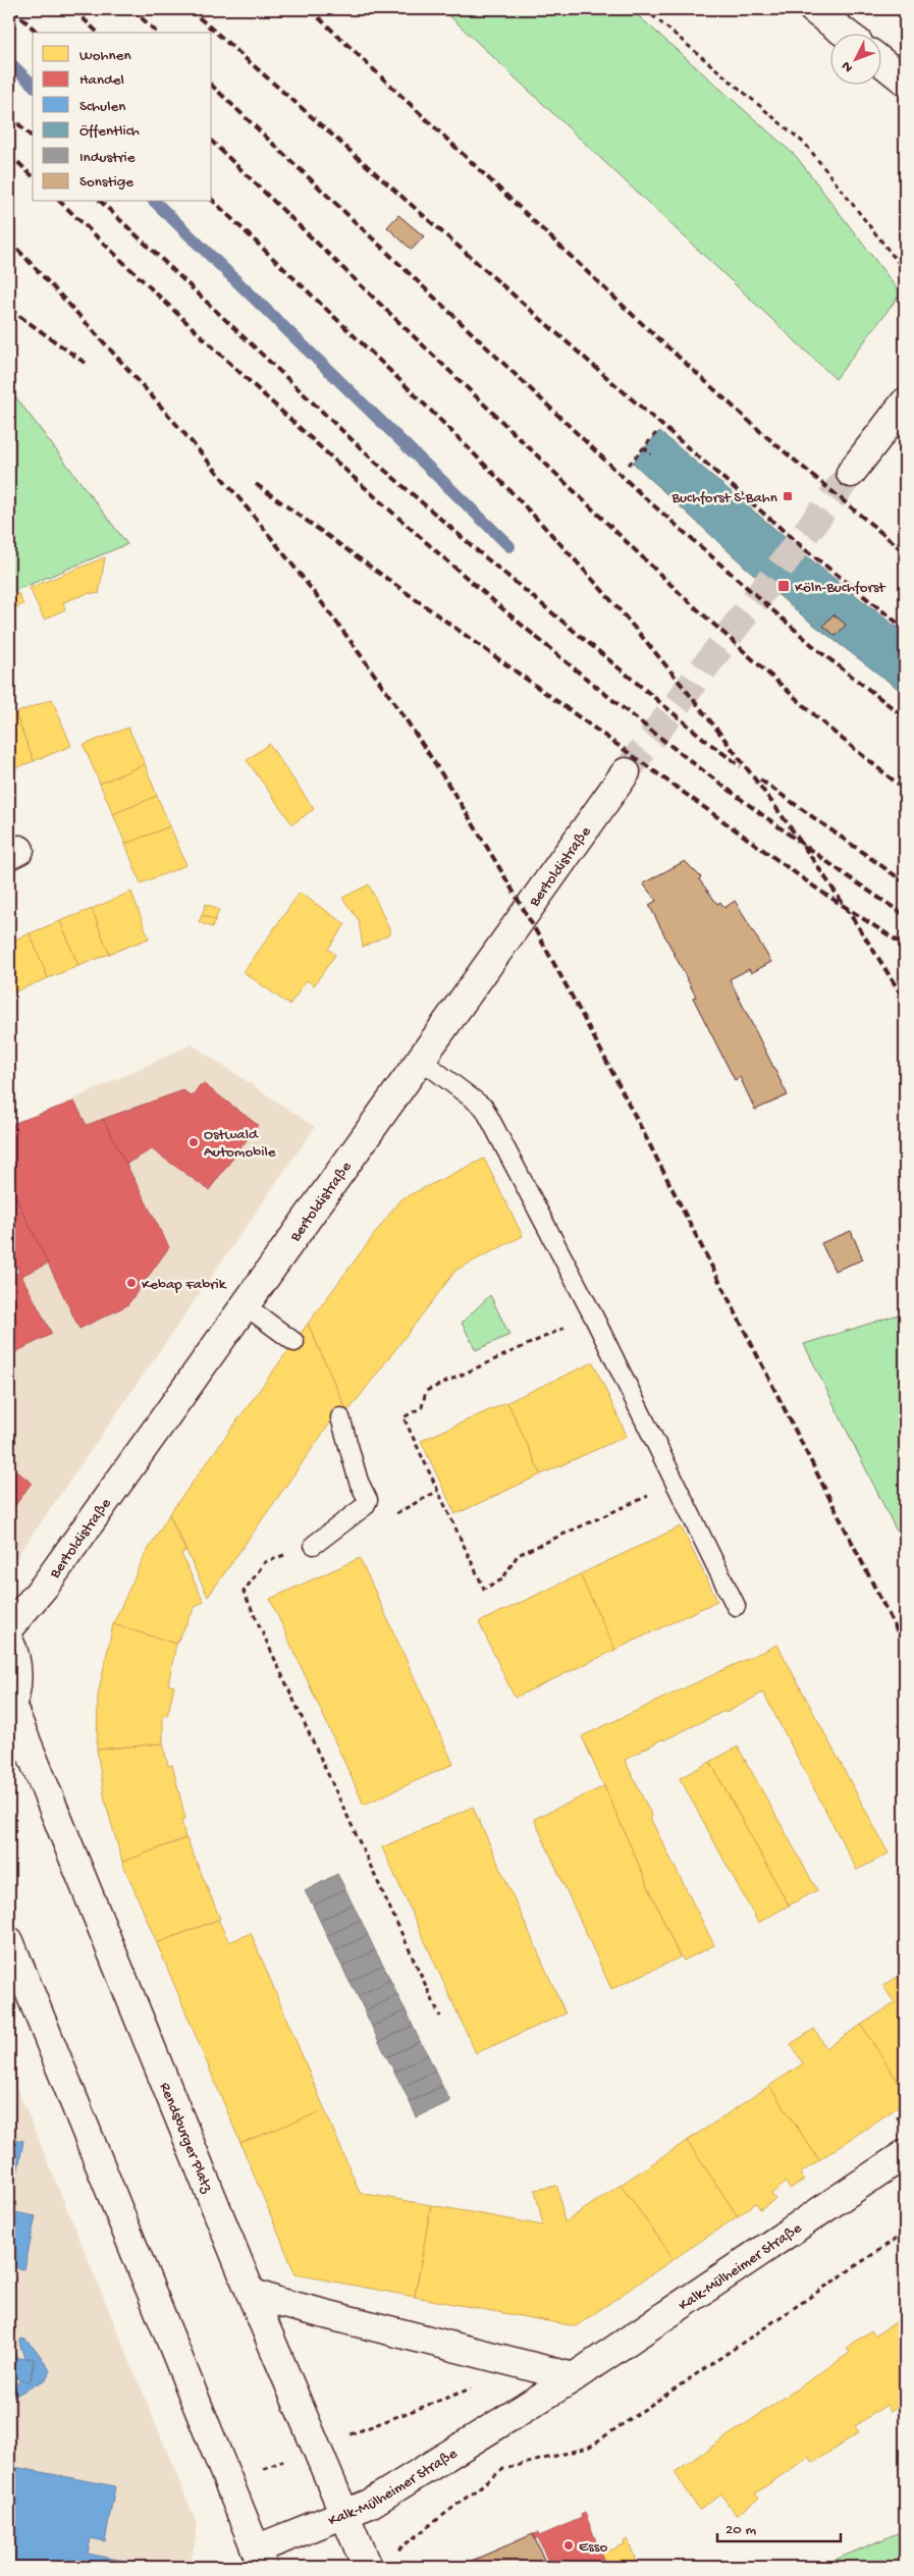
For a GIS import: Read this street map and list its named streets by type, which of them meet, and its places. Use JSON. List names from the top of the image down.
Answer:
{
  "streets": {
    "street": ["Bertoldistraße", "Rendsburger Platz", "Kalk-Mülheimer Straße"]
  },
  "crossings": [
    ["Rendsburger Platz", "Kalk-Mülheimer Straße"]
  ],
  "places": {
    "transit": ["Buchforst S-Bahn", "Köln-Buchforst"],
    "other": ["Ostwald Automobile", "Kebap Fabrik", "Esso"]
  },
  "legend": [
    "Wohnen",
    "Handel",
    "Schulen",
    "Öffentlich",
    "Industrie",
    "Sonstige"
  ],
  "scale_bar": "20 m",
  "north": "bottom left"
}
